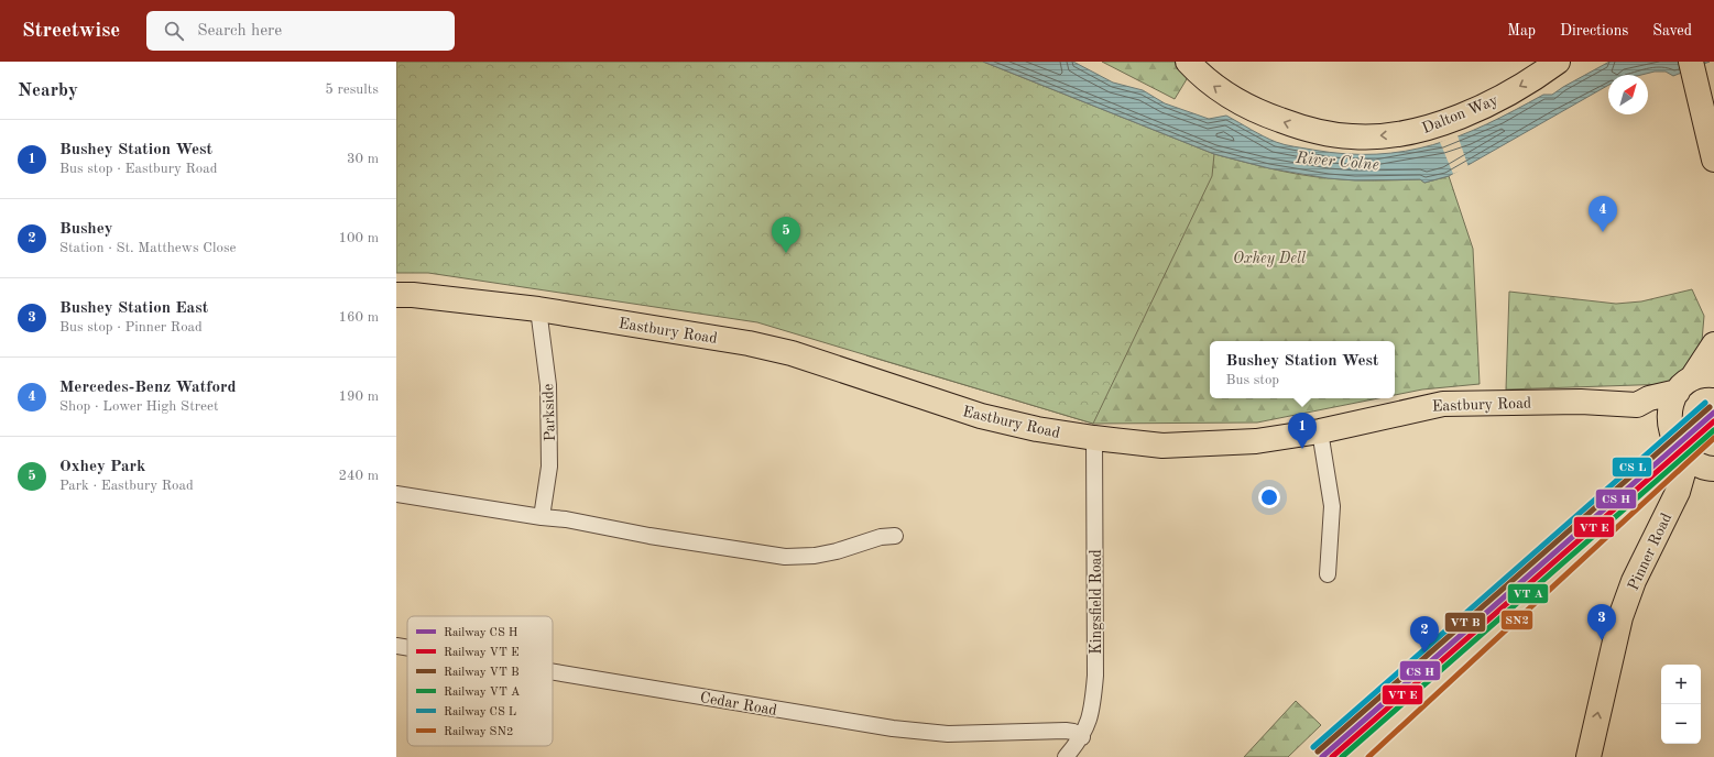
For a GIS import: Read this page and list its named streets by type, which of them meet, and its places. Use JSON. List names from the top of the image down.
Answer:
{
  "streets": {
    "main road": ["Dalton Way", "Eastbury Road", "Pinner Road"],
    "street": ["Parkside", "Kingsfield Road", "Cedar Road"]
  },
  "crossings": [
    ["Eastbury Road", "Parkside"],
    ["Eastbury Road", "Pinner Road"],
    ["Eastbury Road", "Kingsfield Road"],
    ["Kingsfield Road", "Cedar Road"]
  ],
  "one_way": ["Dalton Way", "Pinner Road"],
  "water": ["River Colne"],
  "parks": ["Oxhey Dell"],
  "lines": ["rail line SN2"],
  "legend": [
    "Railway CS H",
    "Railway VT E",
    "Railway VT B",
    "Railway VT A",
    "Railway CS L",
    "Railway SN2"
  ],
  "north": "top right",
  "page": {
    "header": "Streetwise",
    "search": "Search here",
    "nav": ["Map", "Directions", "Saved"],
    "heading": ["Nearby", "5 results"],
    "list": [
      {
        "mark": "1",
        "name": "Bushey Station West",
        "note": "Bus stop · Eastbury Road",
        "value": "30 m"
      },
      {
        "mark": "2",
        "name": "Bushey",
        "note": "Station · St. Matthews Close",
        "value": "100 m"
      },
      {
        "mark": "3",
        "name": "Bushey Station East",
        "note": "Bus stop · Pinner Road",
        "value": "160 m"
      },
      {
        "mark": "4",
        "name": "Mercedes-Benz Watford",
        "note": "Shop · Lower High Street",
        "value": "190 m"
      },
      {
        "mark": "5",
        "name": "Oxhey Park",
        "note": "Park · Eastbury Road",
        "value": "240 m"
      }
    ],
    "pins": [
      "4",
      "5",
      "1",
      "3",
      "2"
    ],
    "popup": ["Bushey Station West", "Bus stop"],
    "map_buttons": ["+", "−"]
  }
}
